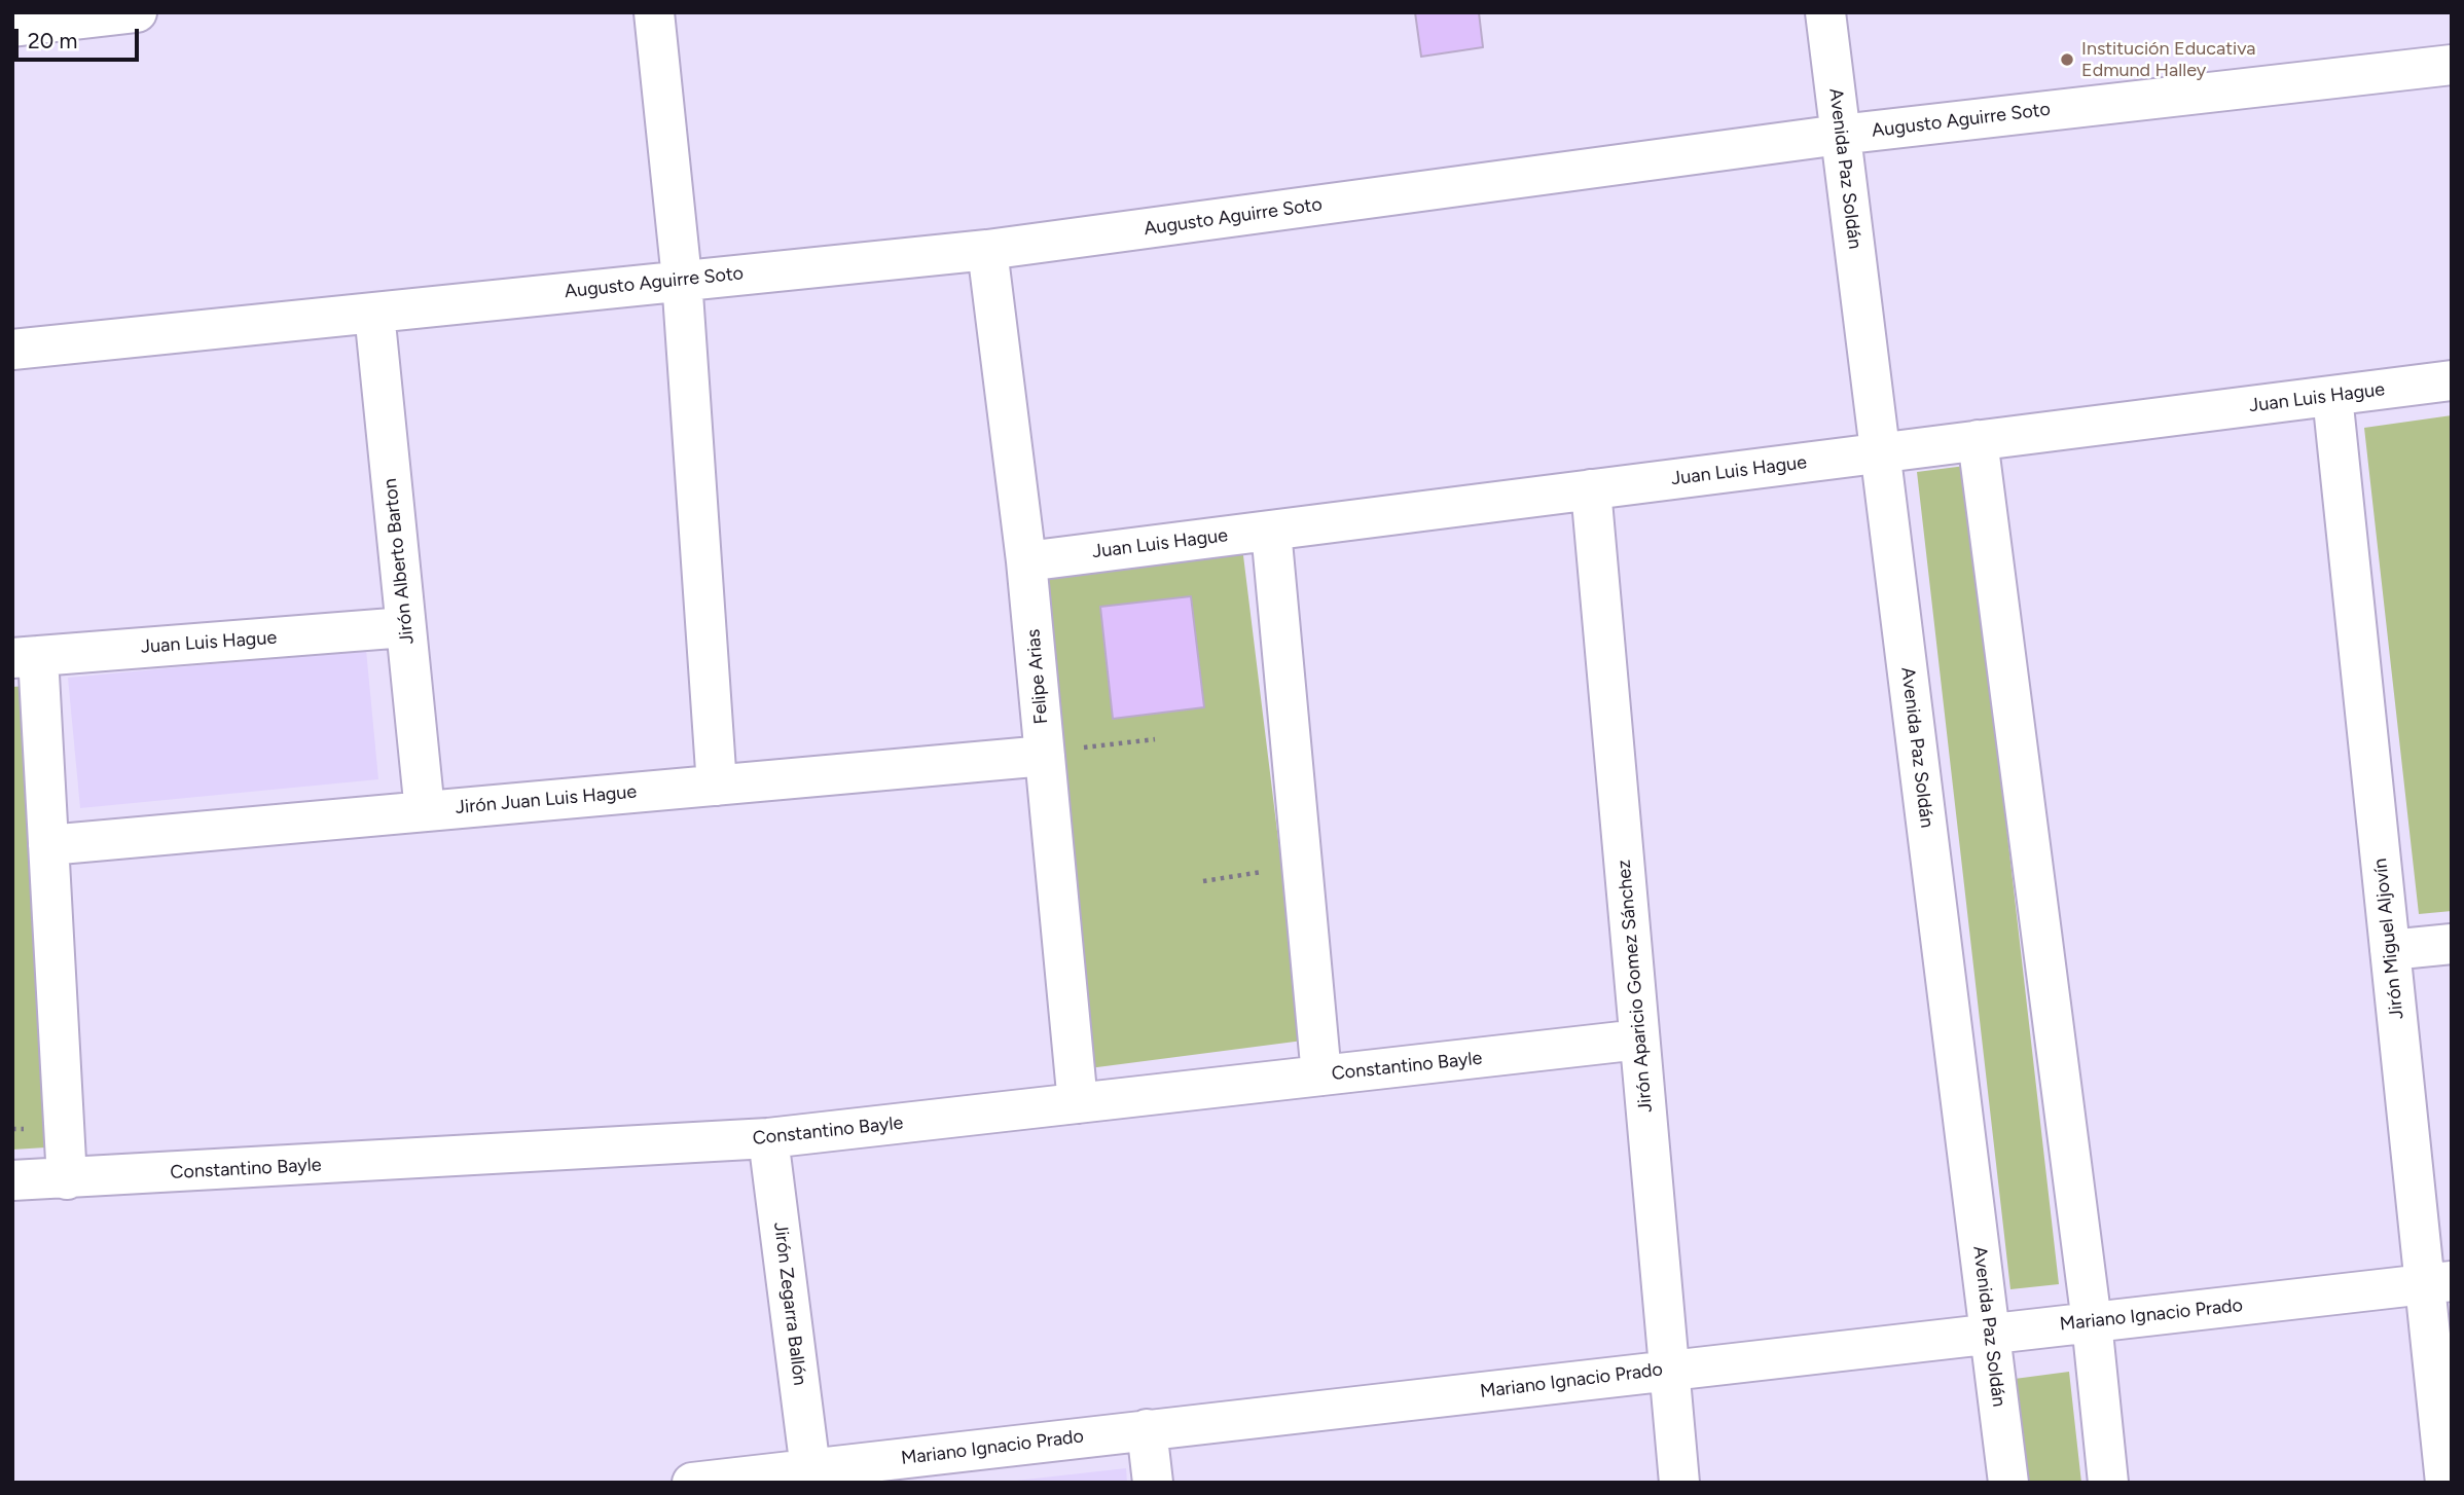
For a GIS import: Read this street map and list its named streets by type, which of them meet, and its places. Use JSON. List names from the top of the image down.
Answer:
{
  "streets": {
    "street": [
      "Augusto Aguirre Soto",
      "Avenida Paz Soldán",
      "Juan Luis Hague",
      "Jirón Alberto Barton",
      "Felipe Arias",
      "Jirón Juan Luis Hague",
      "Jirón Miguel Aljovín",
      "Jirón Aparicio Gomez Sánchez",
      "Constantino Bayle",
      "Jirón Zegarra Ballón",
      "Mariano Ignacio Prado"
    ]
  },
  "crossings": [
    ["Augusto Aguirre Soto", "Avenida Paz Soldán"],
    ["Augusto Aguirre Soto", "Jirón Alberto Barton"],
    ["Augusto Aguirre Soto", "Felipe Arias"],
    ["Avenida Paz Soldán", "Juan Luis Hague"],
    ["Avenida Paz Soldán", "Mariano Ignacio Prado"],
    ["Juan Luis Hague", "Jirón Alberto Barton"],
    ["Juan Luis Hague", "Felipe Arias"],
    ["Juan Luis Hague", "Jirón Miguel Aljovín"],
    ["Juan Luis Hague", "Jirón Aparicio Gomez Sánchez"],
    ["Jirón Alberto Barton", "Jirón Juan Luis Hague"],
    ["Felipe Arias", "Jirón Juan Luis Hague"],
    ["Felipe Arias", "Constantino Bayle"],
    ["Jirón Miguel Aljovín", "Mariano Ignacio Prado"],
    ["Jirón Aparicio Gomez Sánchez", "Constantino Bayle"],
    ["Jirón Aparicio Gomez Sánchez", "Mariano Ignacio Prado"],
    ["Constantino Bayle", "Jirón Zegarra Ballón"],
    ["Jirón Zegarra Ballón", "Mariano Ignacio Prado"]
  ],
  "places": ["Institución Educativa Edmund Halley"],
  "scale_bar": "20 m"
}
